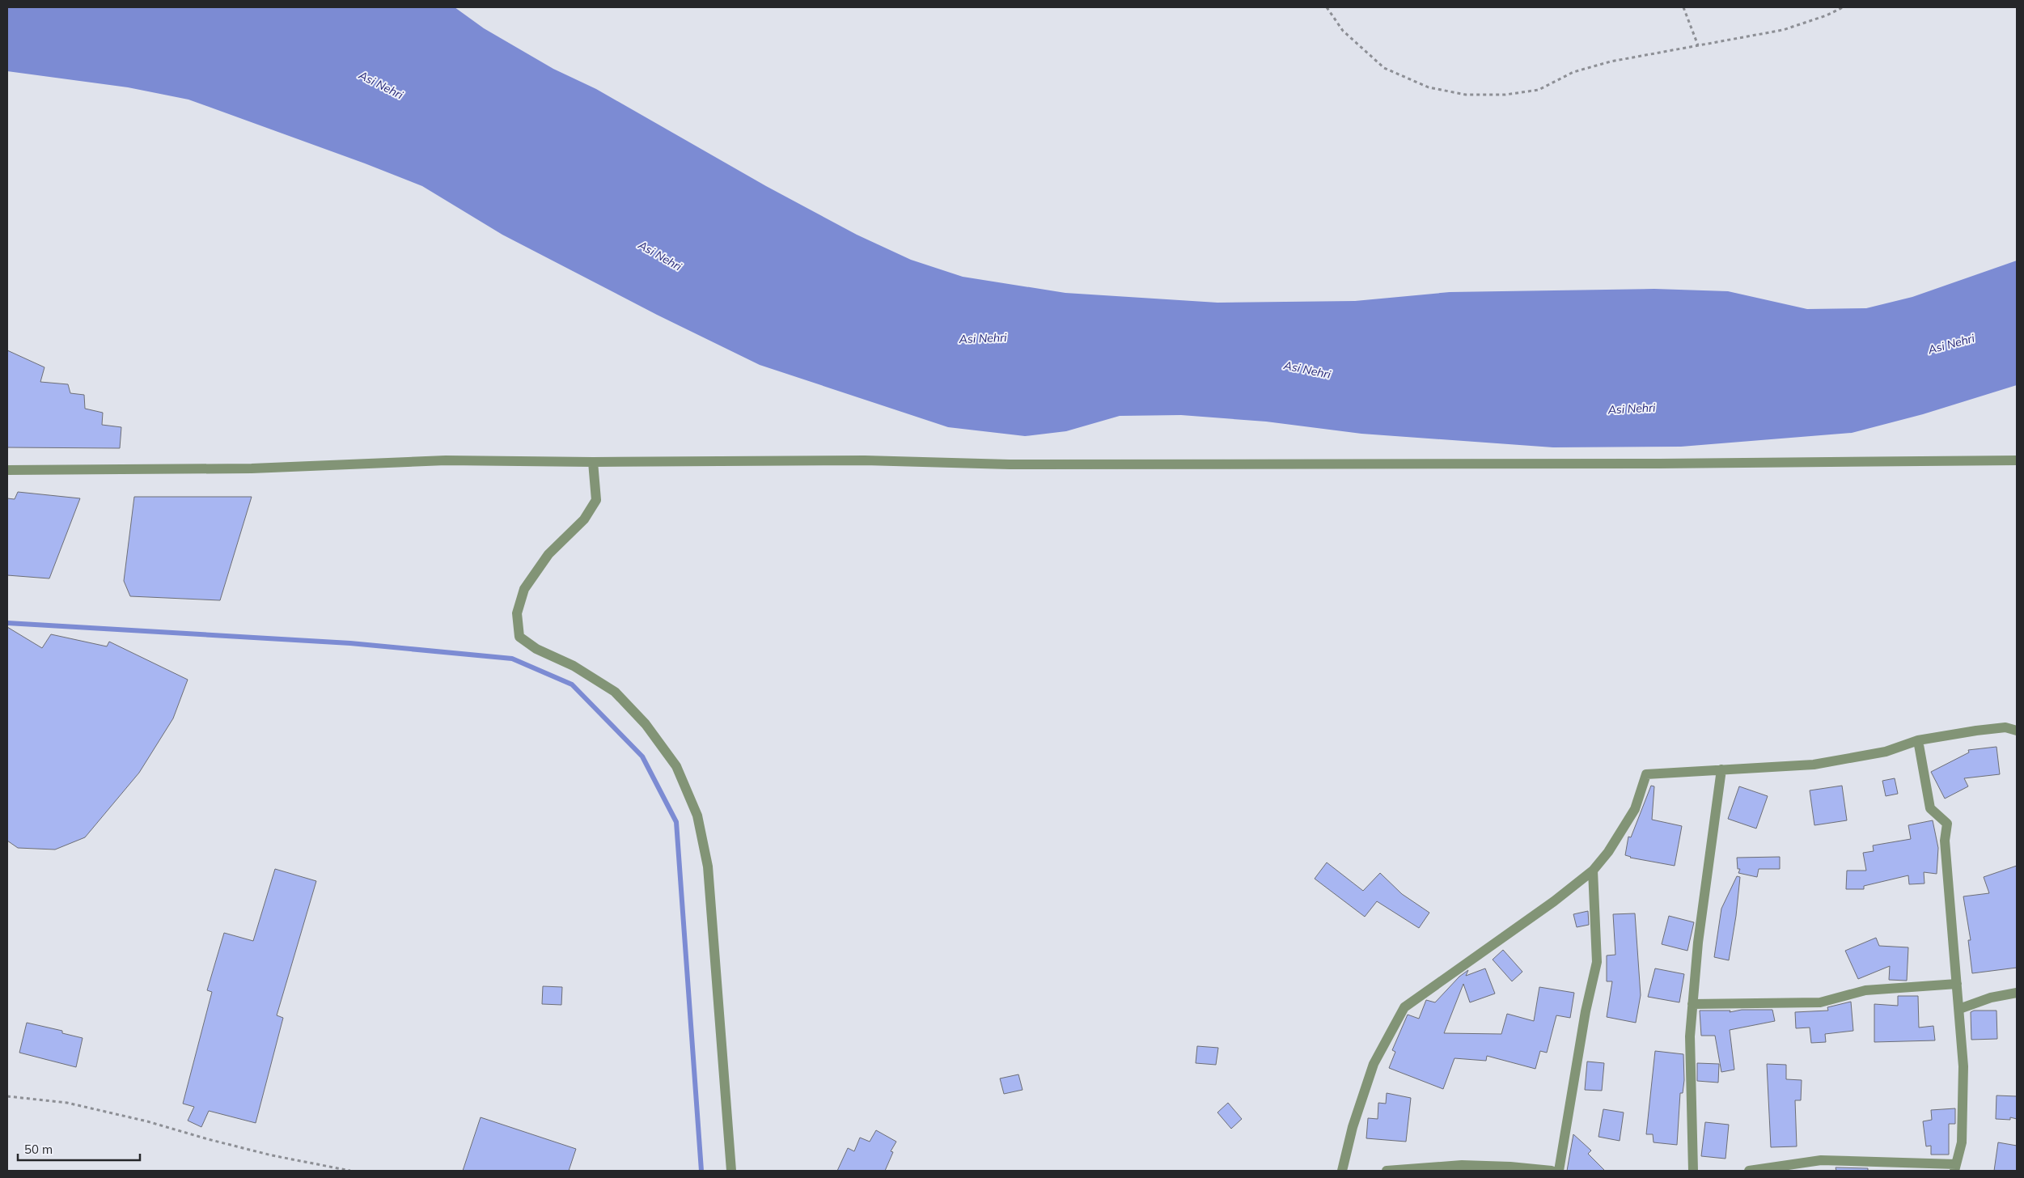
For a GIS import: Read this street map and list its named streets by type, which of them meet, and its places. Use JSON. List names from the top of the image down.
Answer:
{
  "water": ["Asi Nehri"],
  "scale_bar": "50 m"
}
